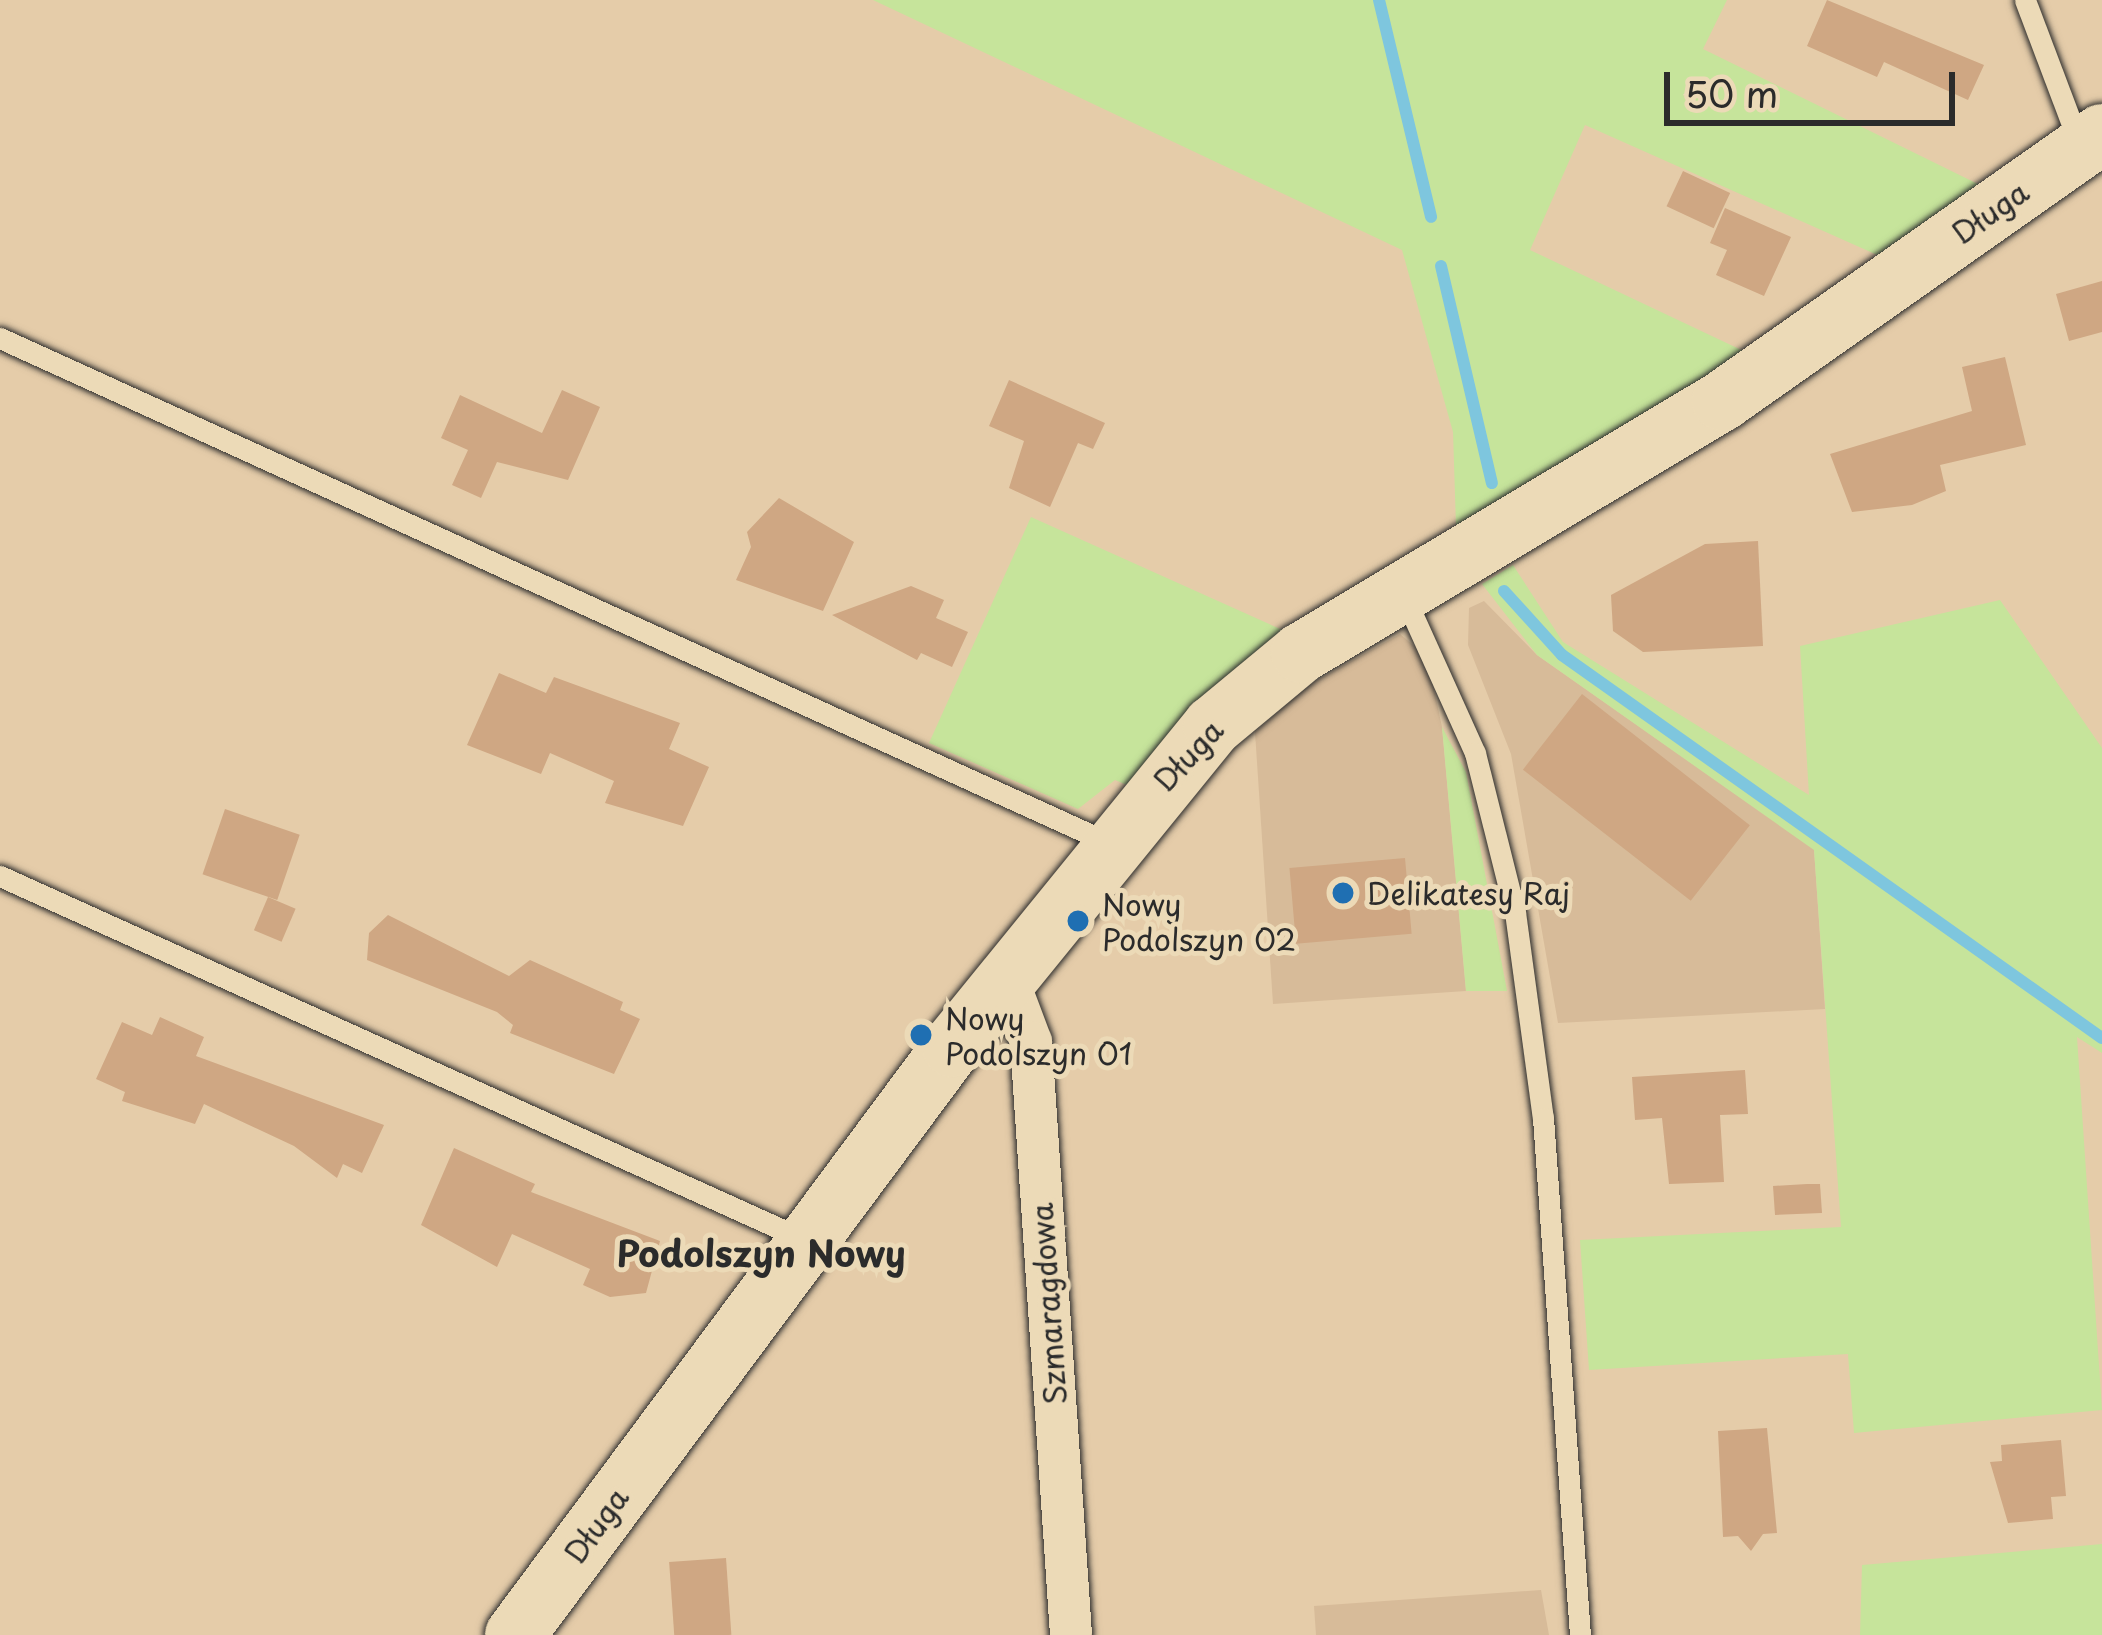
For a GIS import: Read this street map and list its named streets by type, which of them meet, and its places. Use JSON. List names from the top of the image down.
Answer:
{
  "streets": {
    "street": ["Długa", "Szmaragdowa"]
  },
  "crossings": [
    ["Długa", "Szmaragdowa"]
  ],
  "districts": ["Podolszyn Nowy"],
  "places": ["Delikatesy Raj", "Nowy Podolszyn 02", "Nowy Podolszyn 01"],
  "scale_bar": "50 m"
}
